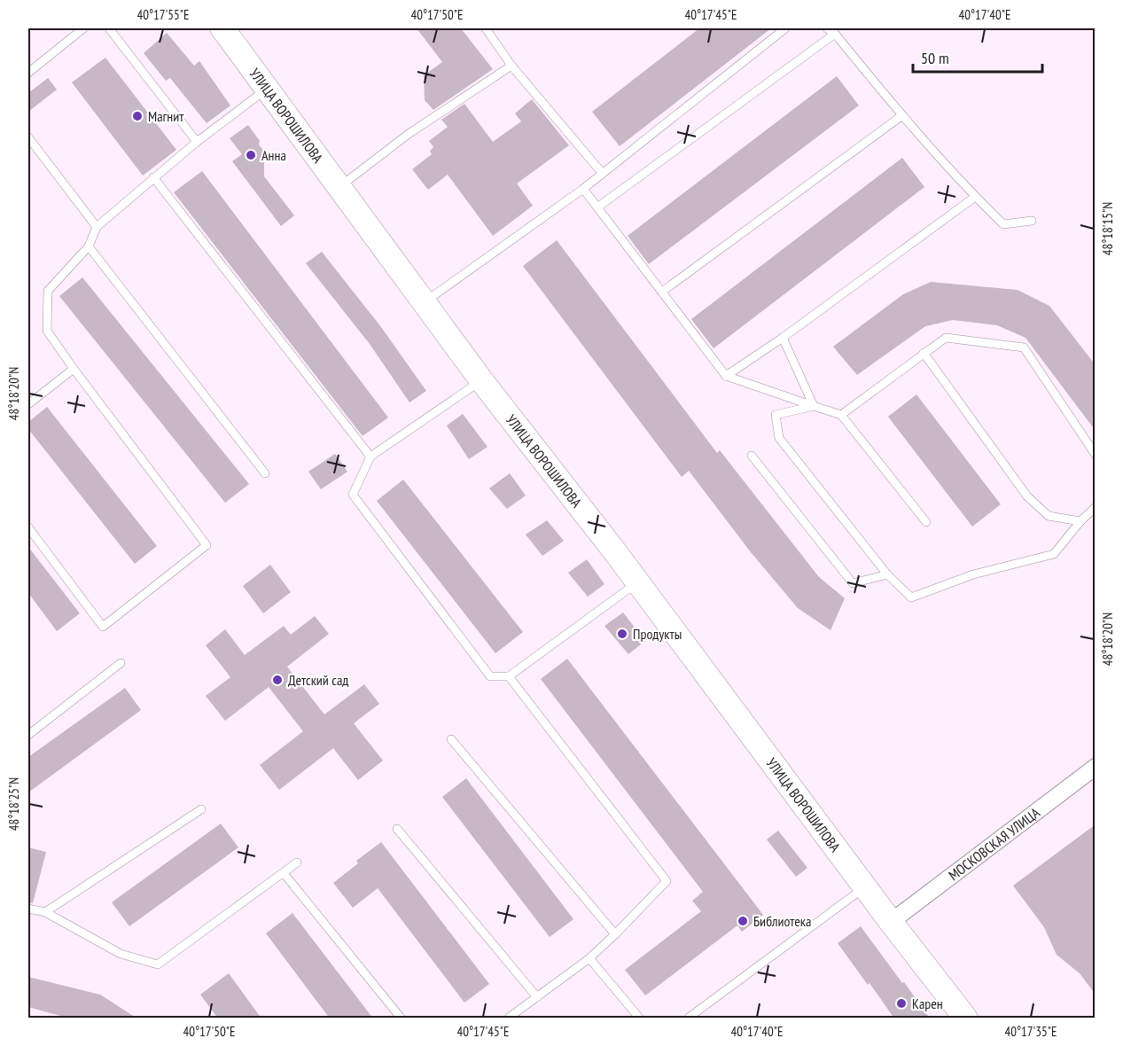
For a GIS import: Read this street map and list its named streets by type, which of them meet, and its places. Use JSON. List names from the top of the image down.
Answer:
{
  "streets": {
    "main road": ["УЛИЦА ВОРОШИЛОВА"],
    "street": ["МОСКОВСКАЯ УЛИЦА"]
  },
  "crossings": [
    ["УЛИЦА ВОРОШИЛОВА", "МОСКОВСКАЯ УЛИЦА"]
  ],
  "places": [
    "Магнит",
    "Анна",
    "Продукты",
    "Детский сад",
    "Библиотека",
    "Карен"
  ],
  "scale_bar": "50 m",
  "coordinates": [
    "40°17'55\"E",
    "40°17'50\"E",
    "40°17'45\"E",
    "40°17'40\"E",
    "48°18'15\"N",
    "48°18'20\"N",
    "48°18'25\"N",
    "40°17'35\"E"
  ]
}
